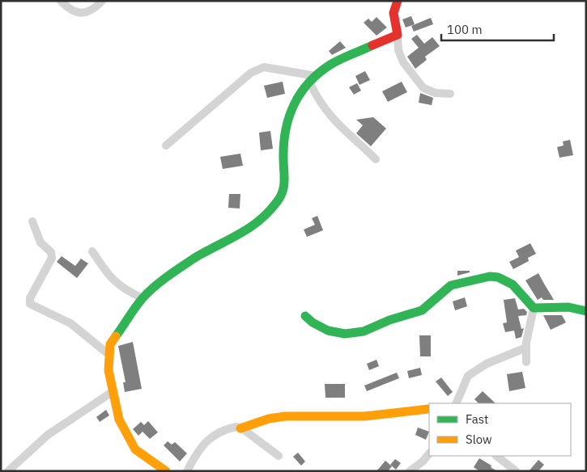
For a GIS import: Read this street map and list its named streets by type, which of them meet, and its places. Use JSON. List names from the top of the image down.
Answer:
{
  "legend": ["Fast", "Slow"],
  "scale_bar": "100 m"
}
